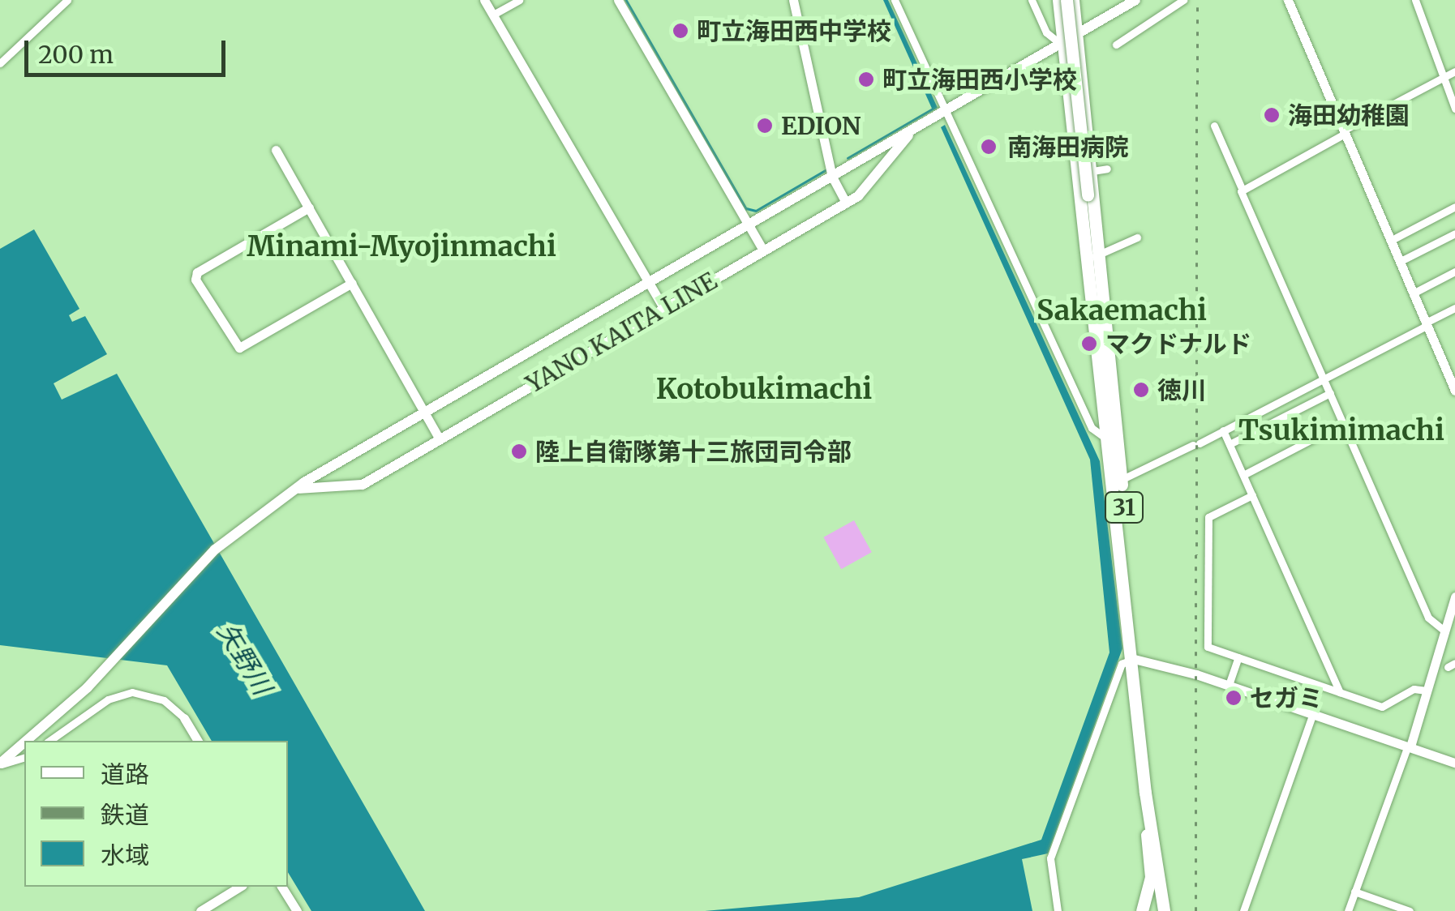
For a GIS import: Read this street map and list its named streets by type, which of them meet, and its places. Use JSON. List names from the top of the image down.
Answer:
{
  "streets": {
    "main road": ["YANO KAITA LINE", "31"]
  },
  "crossings": [
    ["YANO KAITA LINE", "31"]
  ],
  "districts": [
    "Minami-Myojinmachi",
    "Sakaemachi",
    "Kotobukimachi",
    "Tsukimimachi"
  ],
  "water": ["矢野川"],
  "places": [
    "町立海田西中学校",
    "町立海田西小学校",
    "海田幼稚園",
    "EDION",
    "南海田病院",
    "マクドナルド",
    "徳川",
    "陸上自衛隊第十三旅団司令部",
    "セガミ"
  ],
  "legend": ["道路", "鉄道", "水域"],
  "scale_bar": "200 m"
}
